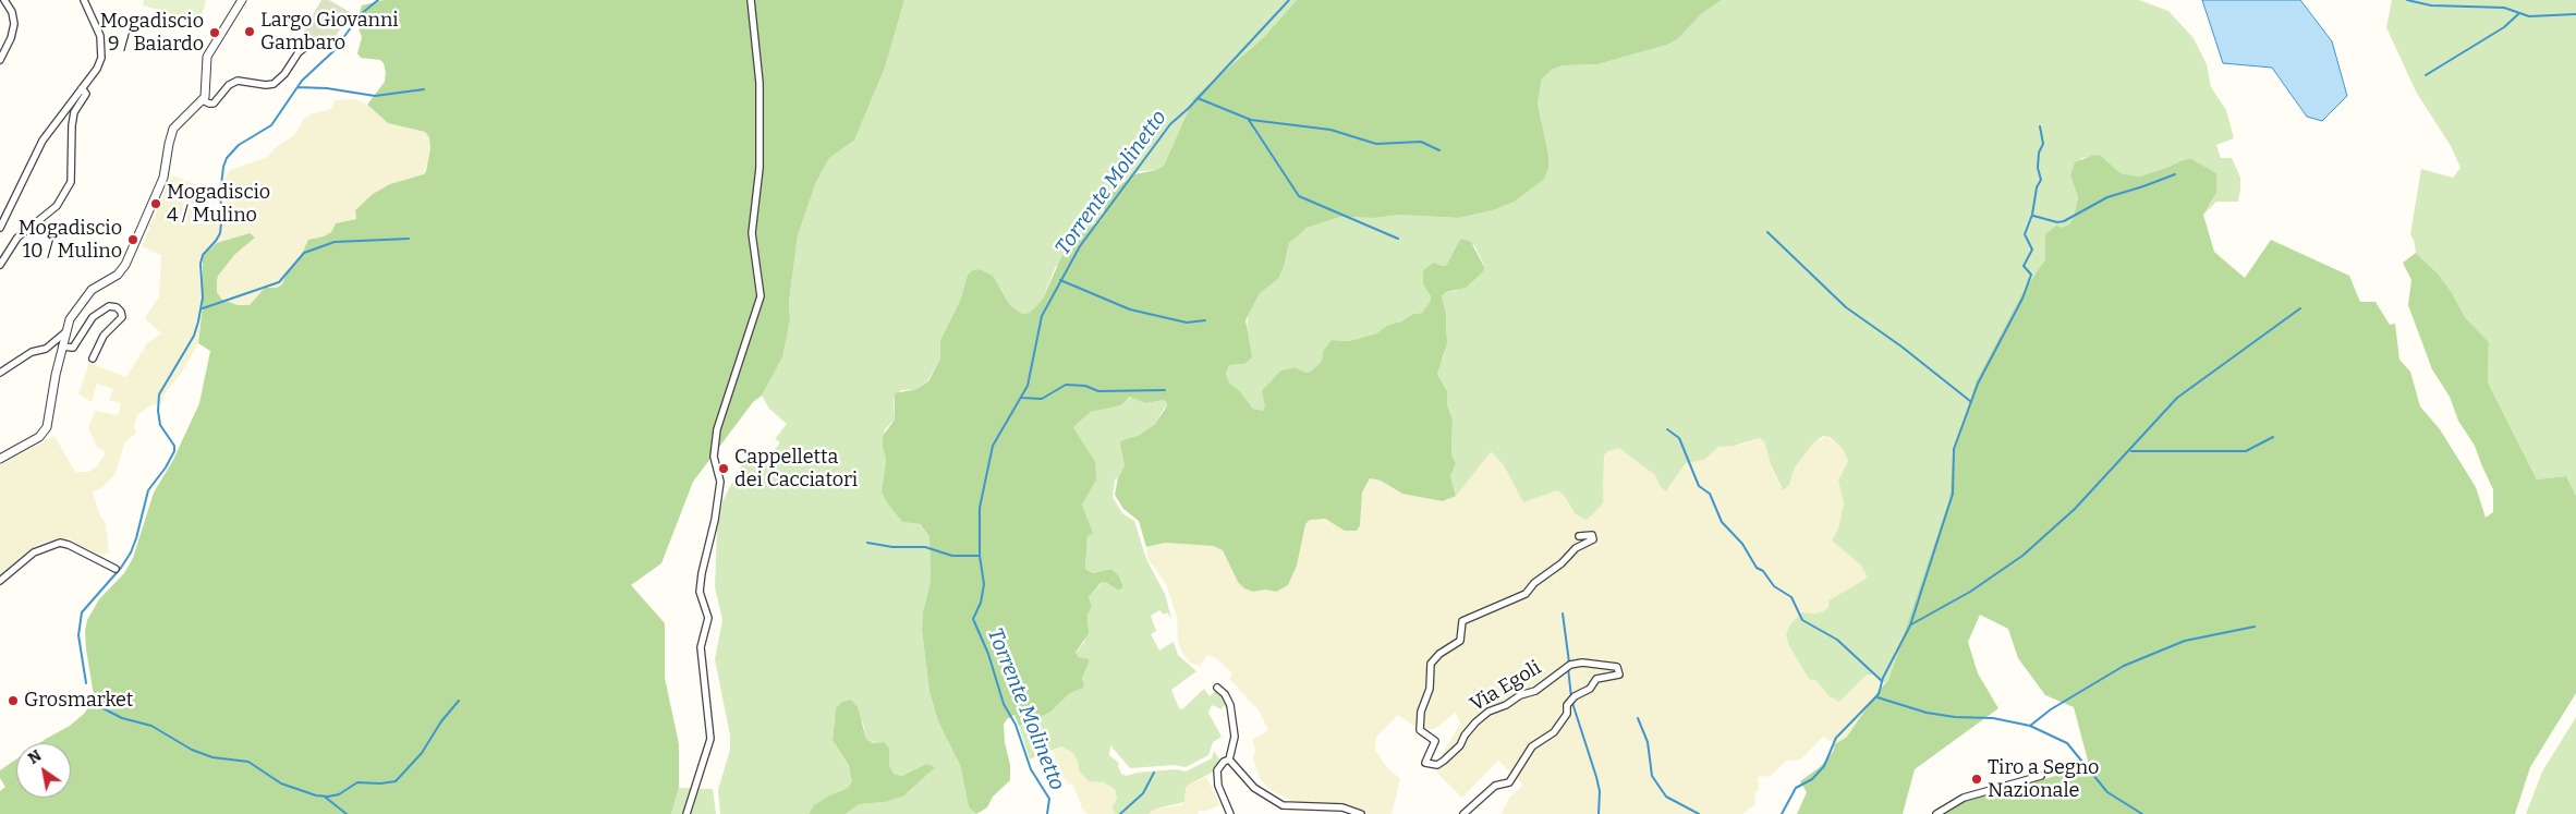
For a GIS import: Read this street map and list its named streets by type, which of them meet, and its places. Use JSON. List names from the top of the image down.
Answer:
{
  "streets": {
    "street": ["Via Egoli"]
  },
  "water": ["Torrente Molinetto"],
  "places": [
    "Largo Giovanni Gambaro",
    "Mogadiscio 9 / Baiardo",
    "Mogadiscio 4 / Mulino",
    "Mogadiscio 10 / Mulino",
    "Cappelletta dei Cacciatori",
    "Grosmarket",
    "Tiro a Segno Nazionale"
  ],
  "north": "top left"
}
